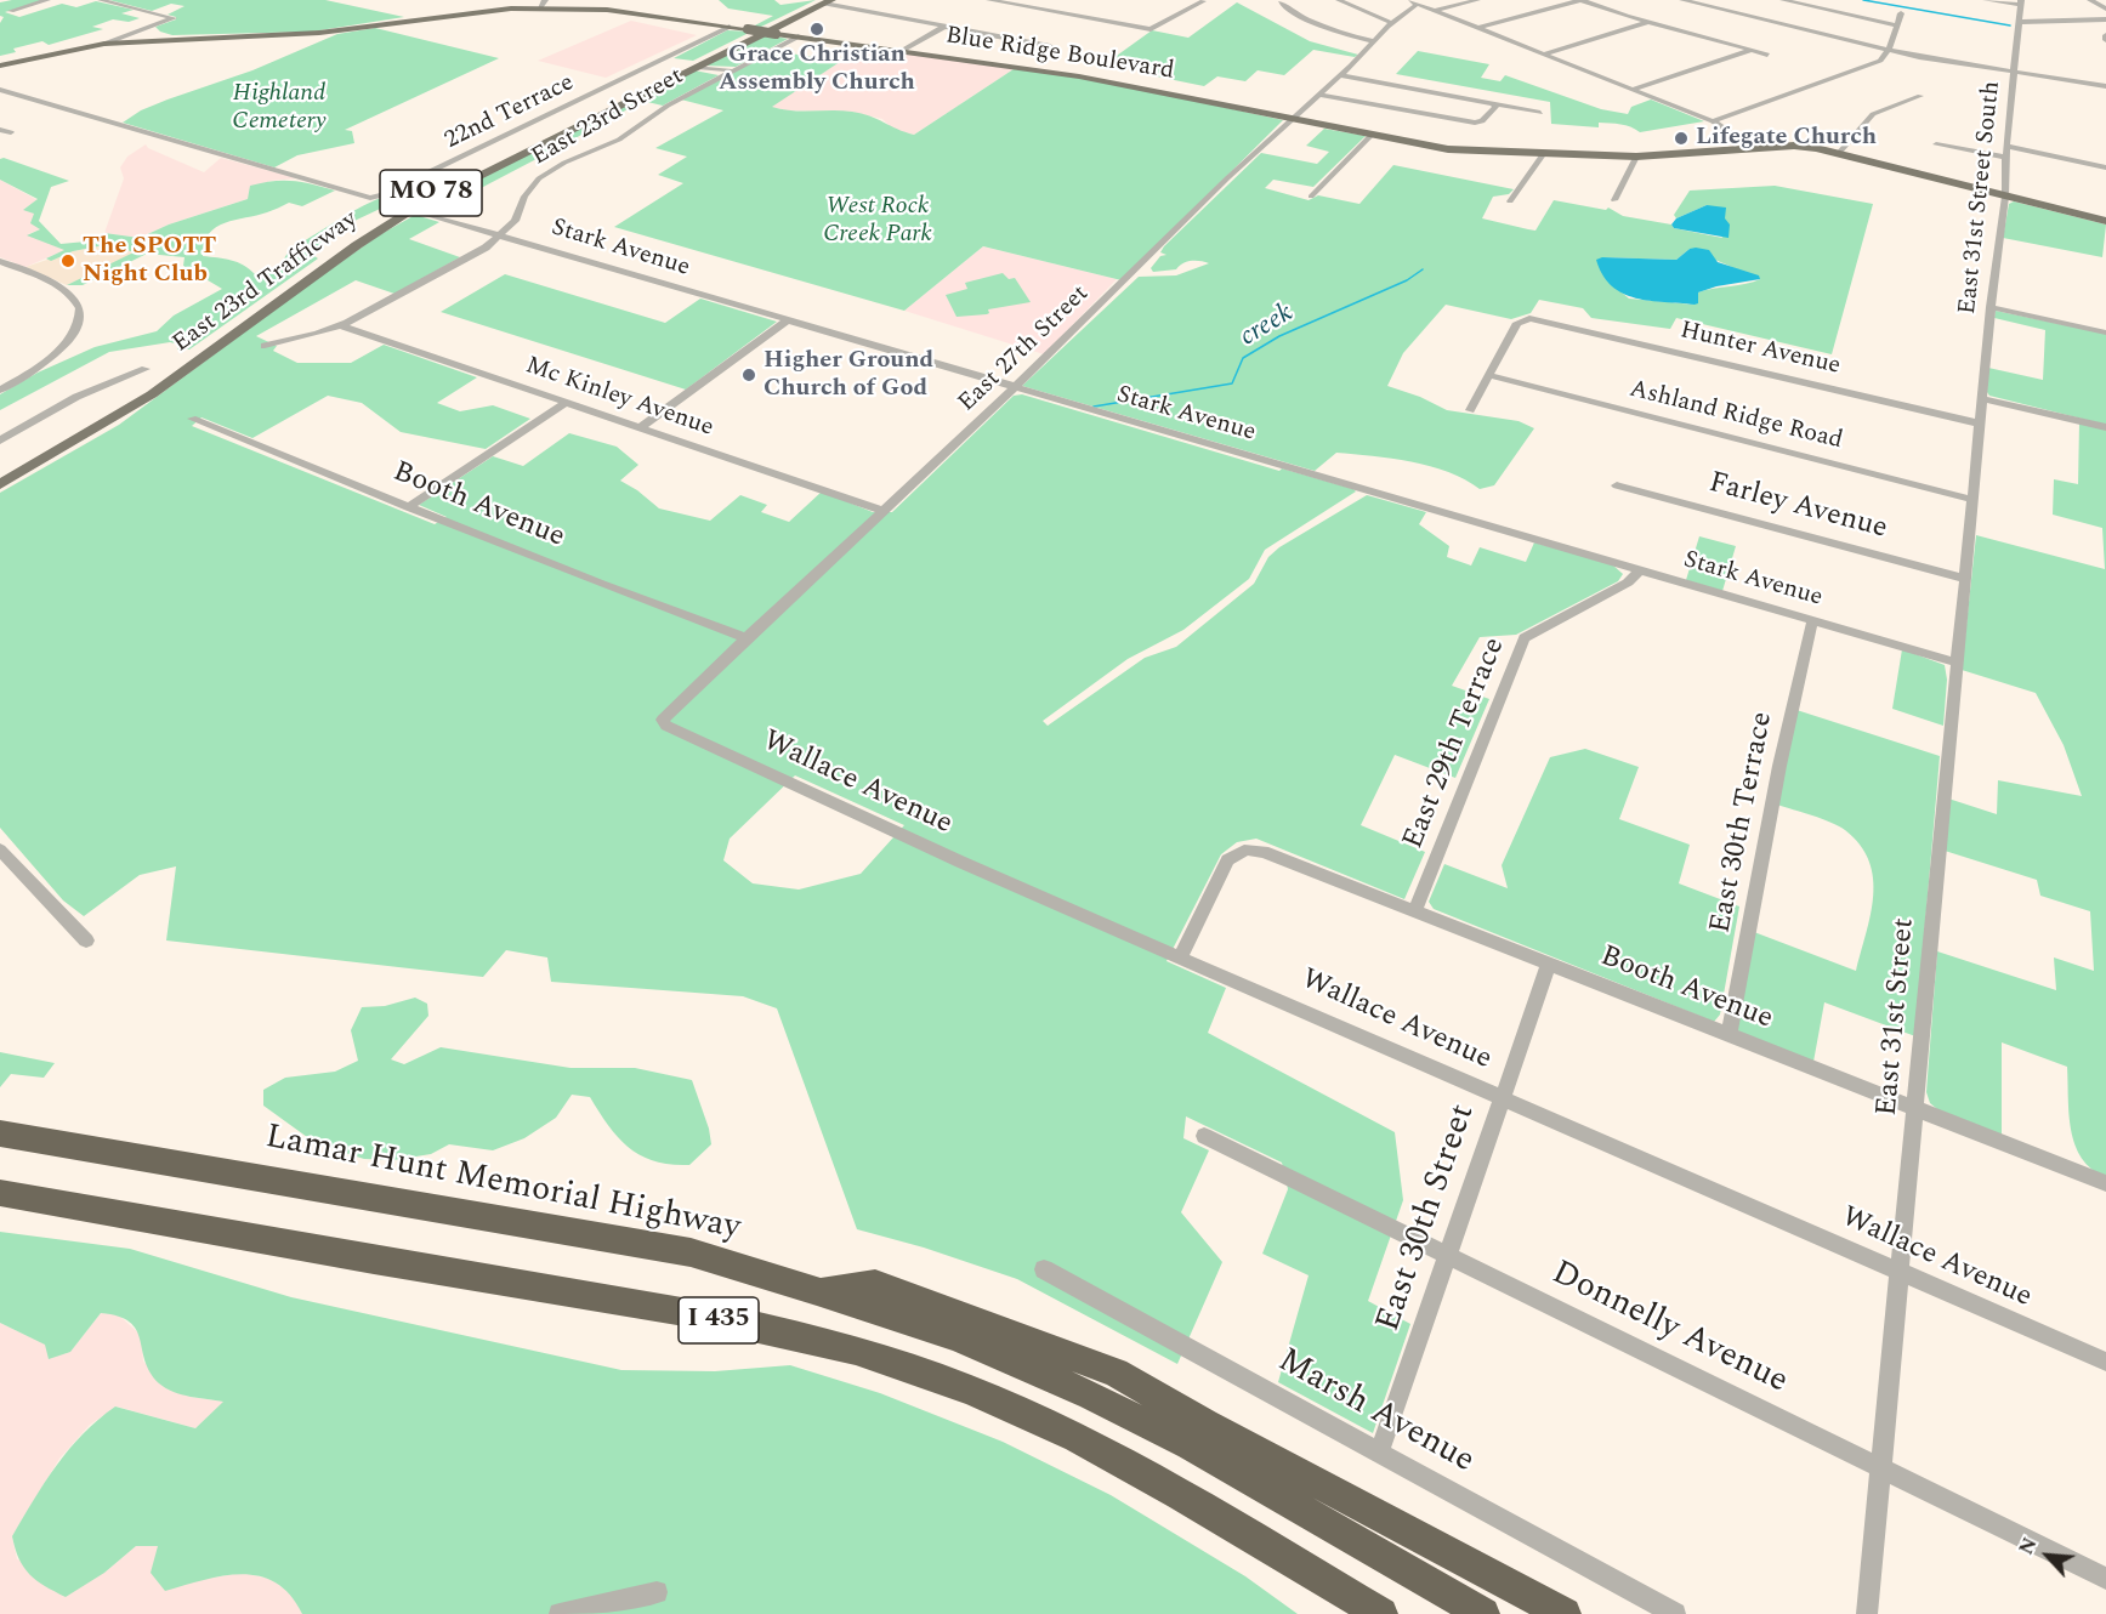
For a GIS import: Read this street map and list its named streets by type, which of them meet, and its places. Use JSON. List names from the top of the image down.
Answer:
{
  "streets": {
    "highway": ["Lamar Hunt Memorial Highway", "I 435"],
    "main road": ["Blue Ridge Boulevard", "MO 78", "East 23rd Trafficway"],
    "street": [
      "22nd Terrace",
      "East 23rd Street",
      "East 31st Street South",
      "Stark Avenue",
      "East 27th Street",
      "Hunter Avenue",
      "Mc Kinley Avenue",
      "Ashland Ridge Road",
      "Booth Avenue",
      "Farley Avenue",
      "East 29th Terrace",
      "Wallace Avenue",
      "East 30th Terrace",
      "East 31st Street",
      "East 30th Street",
      "Donnelly Avenue",
      "Marsh Avenue"
    ]
  },
  "crossings": [
    ["Blue Ridge Boulevard", "22nd Terrace"],
    ["Blue Ridge Boulevard", "East 23rd Street"],
    ["Blue Ridge Boulevard", "East 31st Street South"],
    ["Blue Ridge Boulevard", "East 27th Street"],
    ["East 23rd Street", "Stark Avenue"],
    ["East 23rd Street", "Mc Kinley Avenue"],
    ["East 31st Street South", "Hunter Avenue"],
    ["East 31st Street South", "East 31st Street"],
    ["Stark Avenue", "East 23rd Trafficway"],
    ["Stark Avenue", "East 27th Street"],
    ["Stark Avenue", "East 29th Terrace"],
    ["Stark Avenue", "East 30th Terrace"],
    ["Stark Avenue", "East 31st Street"],
    ["East 27th Street", "Mc Kinley Avenue"],
    ["East 27th Street", "Booth Avenue"],
    ["East 27th Street", "Wallace Avenue"],
    ["Hunter Avenue", "Ashland Ridge Road"],
    ["Hunter Avenue", "East 31st Street"],
    ["Ashland Ridge Road", "East 31st Street"],
    ["Booth Avenue", "East 29th Terrace"],
    ["Booth Avenue", "Wallace Avenue"],
    ["Booth Avenue", "East 30th Terrace"],
    ["Booth Avenue", "East 31st Street"],
    ["Booth Avenue", "East 30th Street"],
    ["Farley Avenue", "East 31st Street"],
    ["Wallace Avenue", "East 31st Street"],
    ["Wallace Avenue", "East 30th Street"],
    ["East 31st Street", "Donnelly Avenue"],
    ["East 30th Street", "Donnelly Avenue"],
    ["East 30th Street", "Marsh Avenue"]
  ],
  "water": ["creek"],
  "parks": ["Highland Cemetery", "West Rock Creek Park"],
  "places": [
    "Grace Christian Assembly Church",
    "Lifegate Church",
    "The SPOTT Night Club",
    "Higher Ground Church of God"
  ],
  "north": "top left"
}
